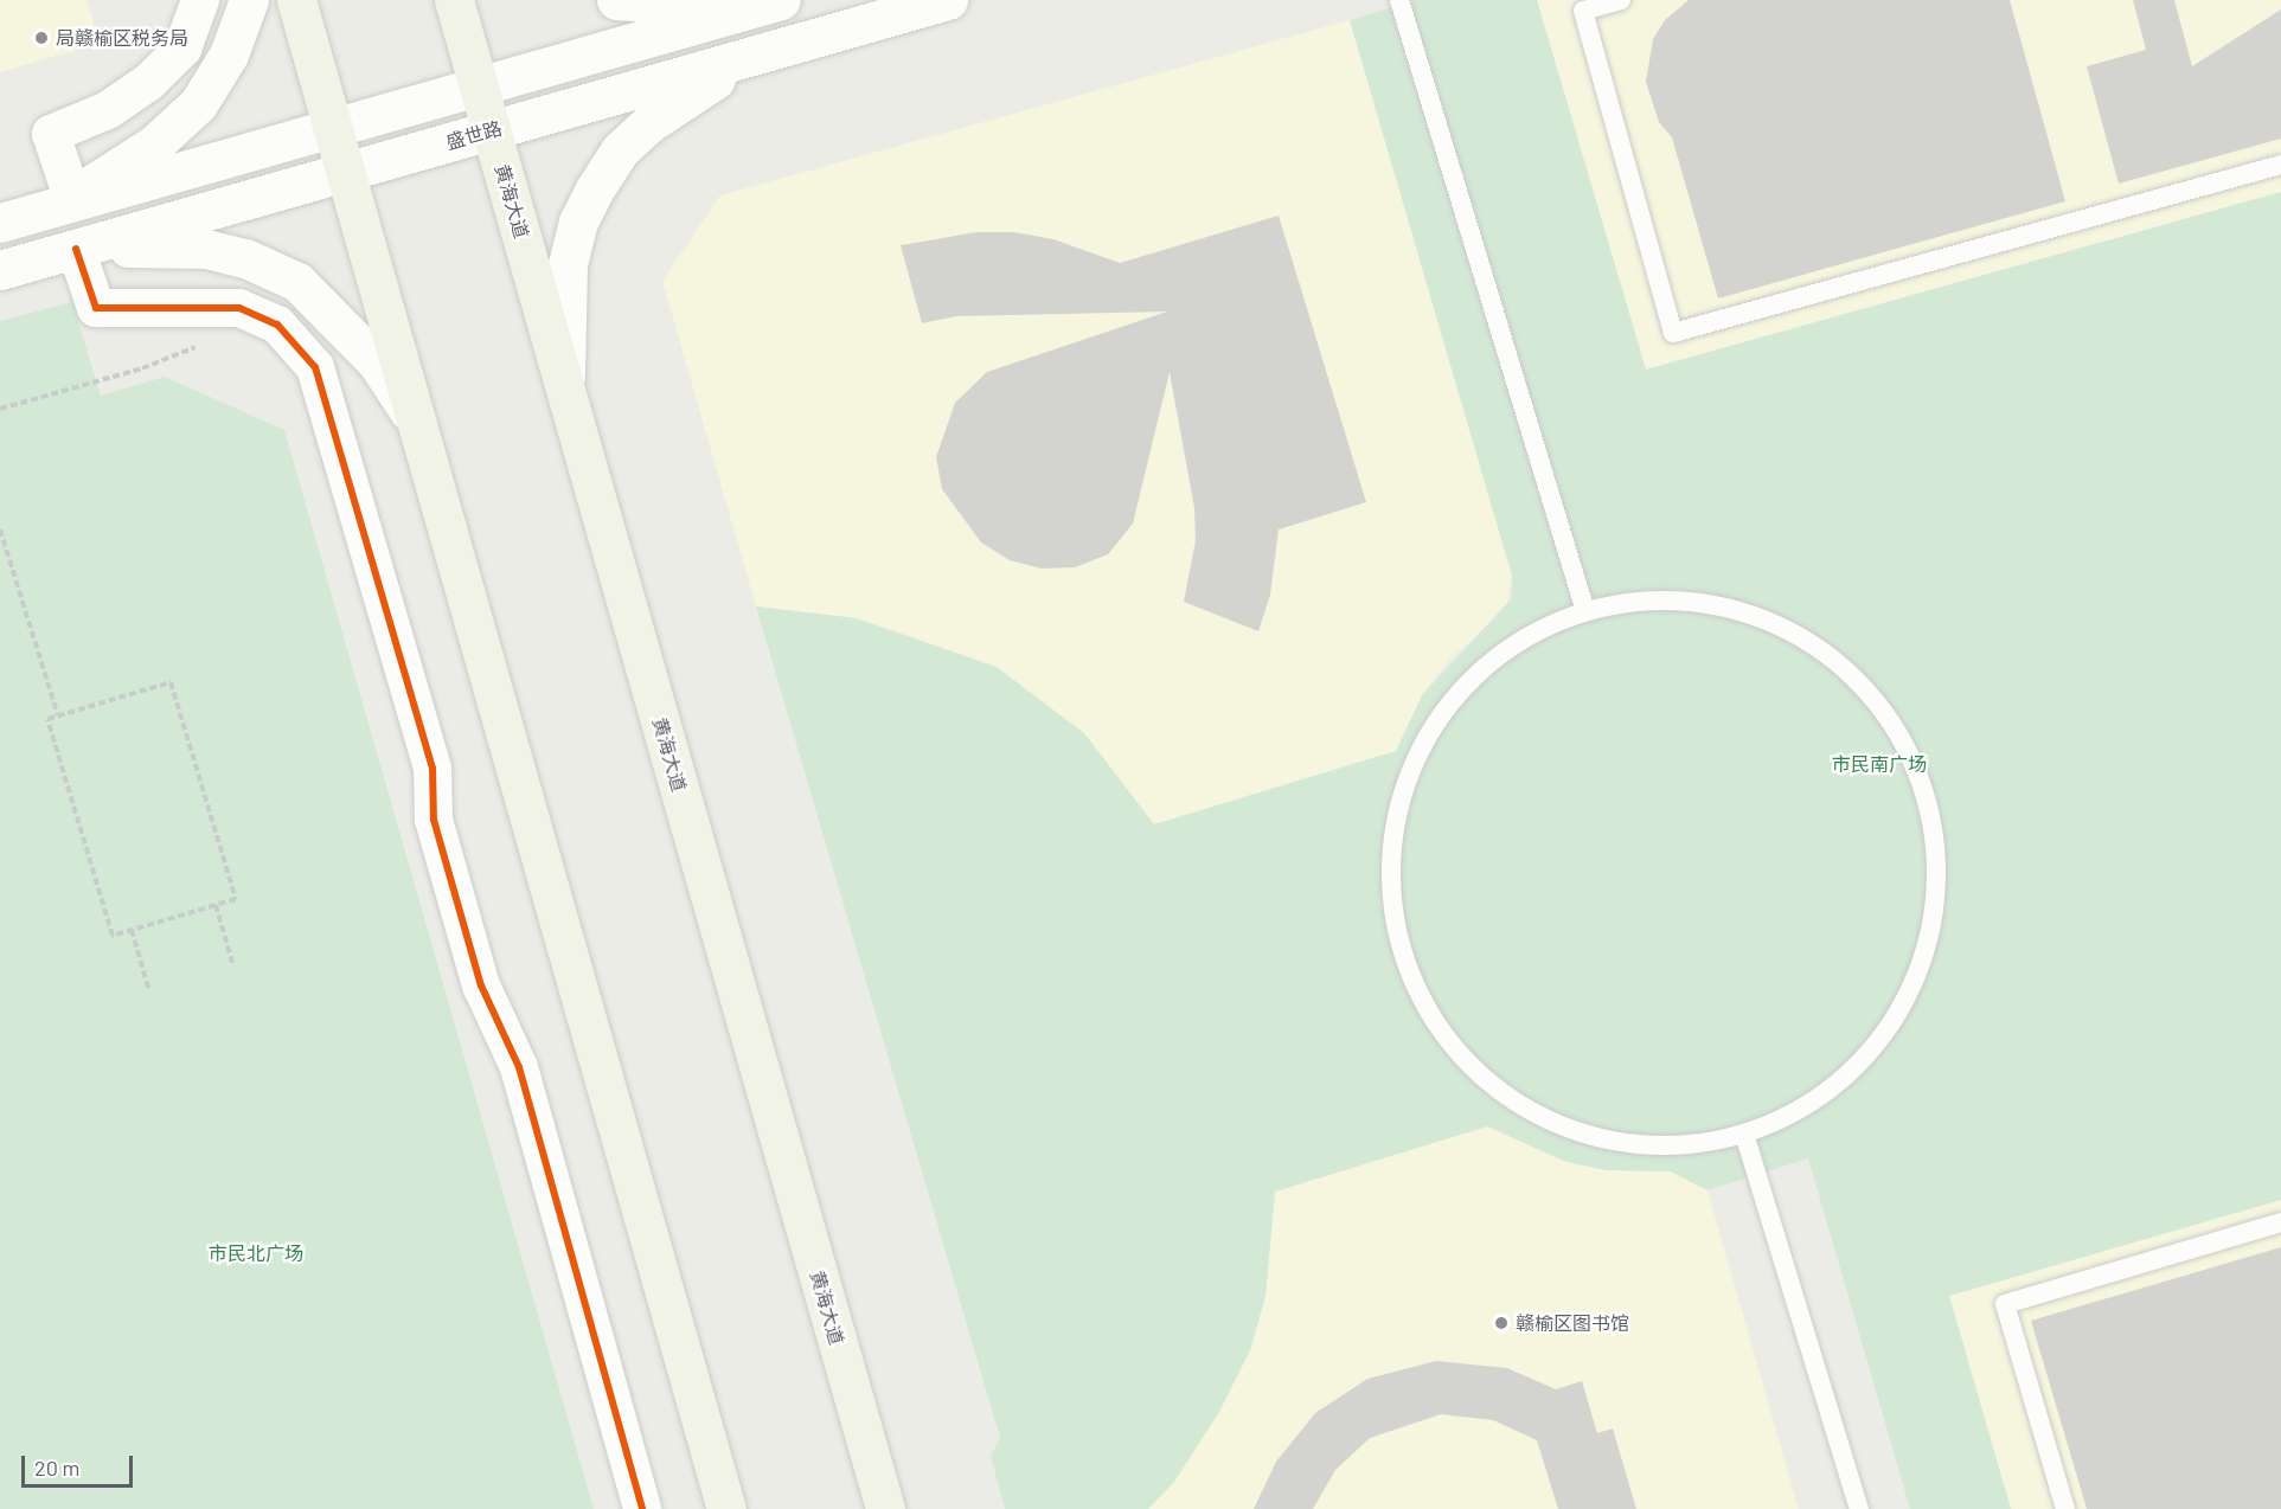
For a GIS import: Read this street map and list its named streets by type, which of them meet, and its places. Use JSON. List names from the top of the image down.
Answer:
{
  "streets": {
    "main road": ["盛世路", "黄海大道"]
  },
  "crossings": [
    ["盛世路", "黄海大道"]
  ],
  "parks": ["市民南广场", "市民北广场"],
  "places": ["局赣榆区税务局", "赣榆区图书馆"],
  "scale_bar": "20 m"
}
